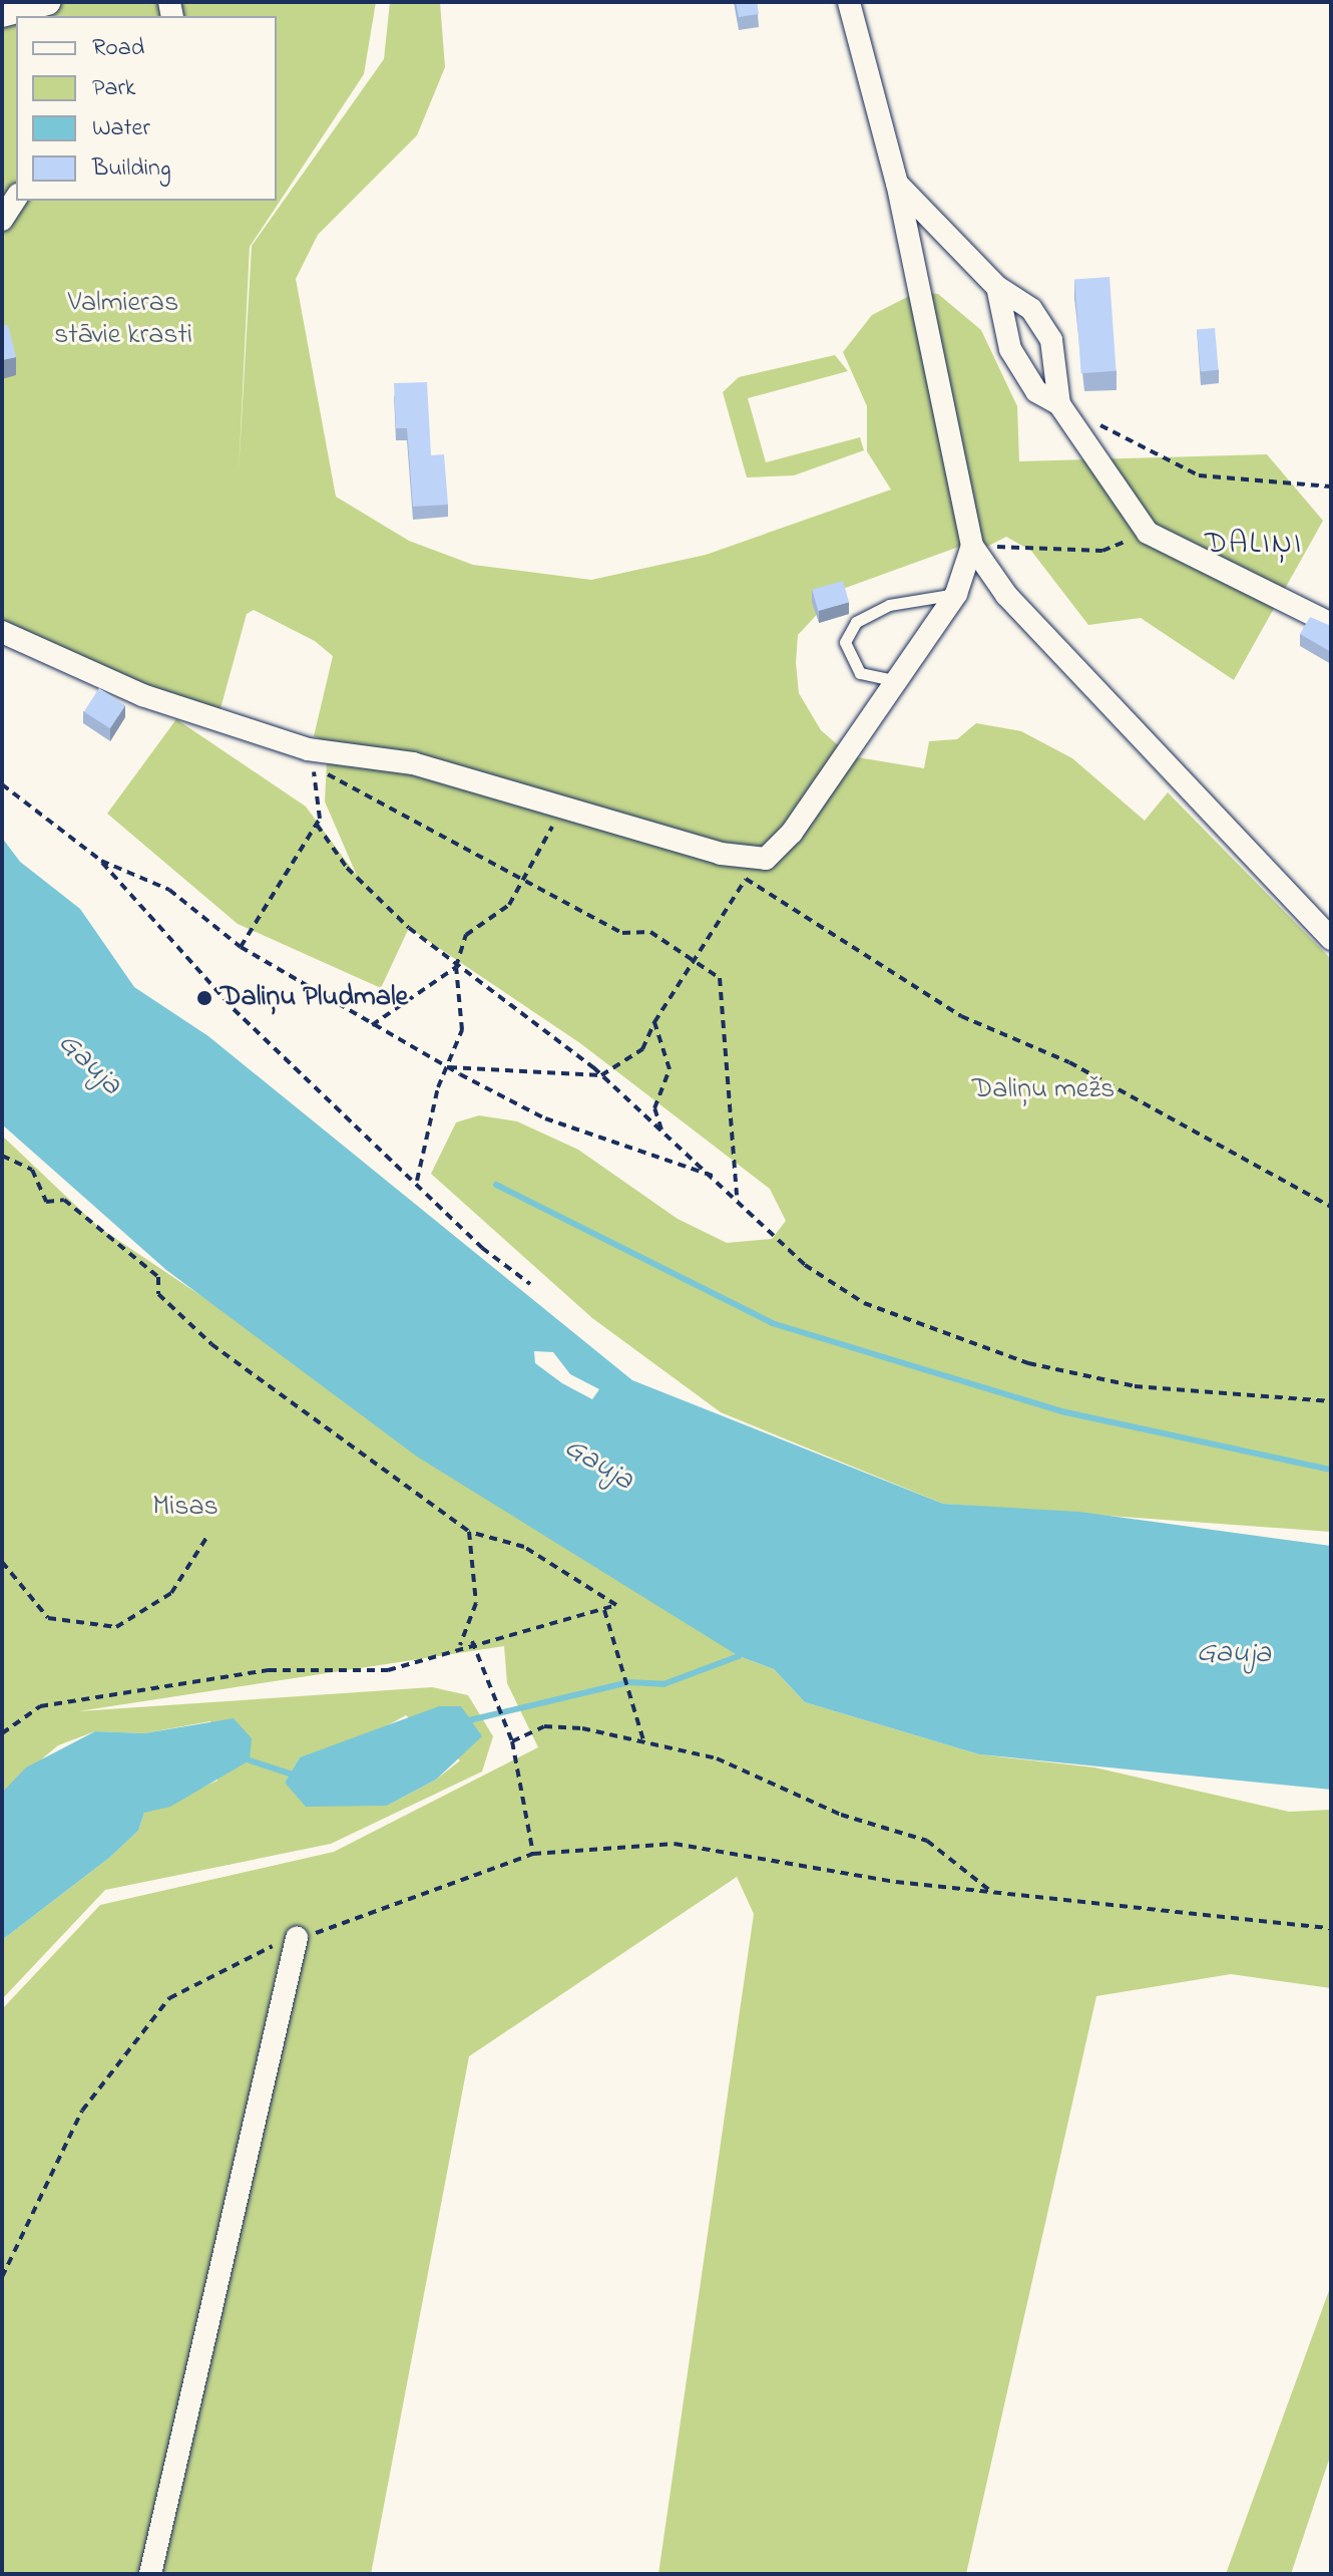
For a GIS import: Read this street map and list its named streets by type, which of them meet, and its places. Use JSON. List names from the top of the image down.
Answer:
{
  "districts": ["DALIŅI"],
  "water": ["Gauja"],
  "parks": ["Valmieras stāvie krasti", "Daliņu mežs", "Misas"],
  "places": ["Daliņu Pludmale"],
  "legend": [
    "Road",
    "Park",
    "Water",
    "Building"
  ]
}
